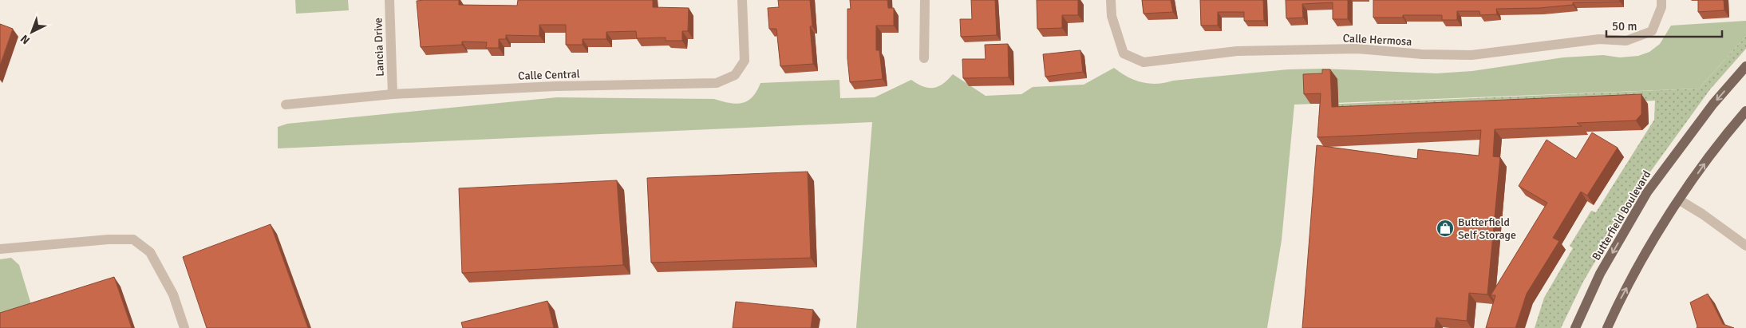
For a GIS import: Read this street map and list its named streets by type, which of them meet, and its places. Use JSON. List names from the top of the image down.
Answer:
{
  "streets": {
    "main road": ["Butterfield Boulevard"],
    "street": ["Calle Hermosa", "Lancia Drive", "Calle Central"]
  },
  "crossings": [
    ["Lancia Drive", "Calle Central"]
  ],
  "places": {
    "shop": ["Butterfield Self Storage"]
  },
  "scale_bar": "50 m",
  "north": "bottom left"
}
